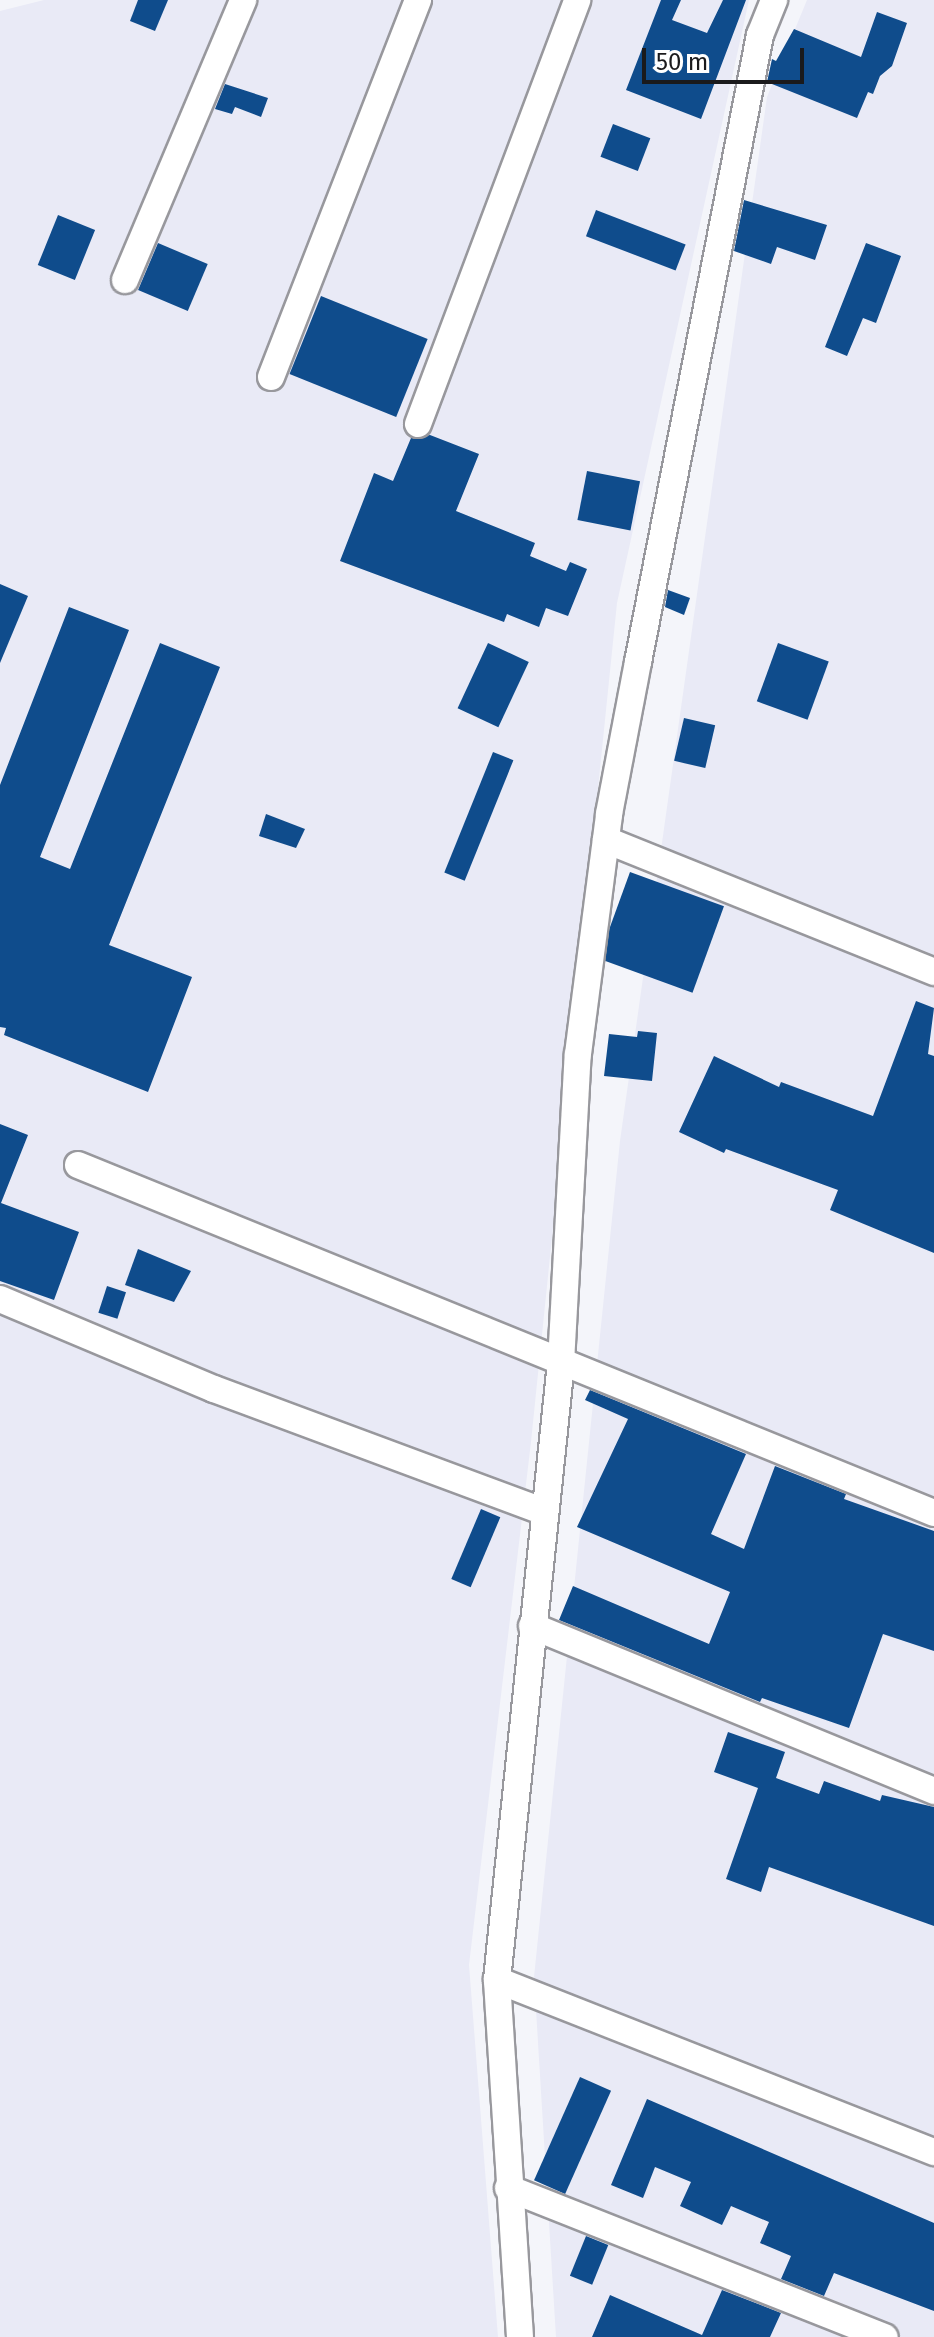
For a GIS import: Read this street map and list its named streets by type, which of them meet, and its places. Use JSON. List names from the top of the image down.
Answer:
{
  "scale_bar": "50 m"
}
